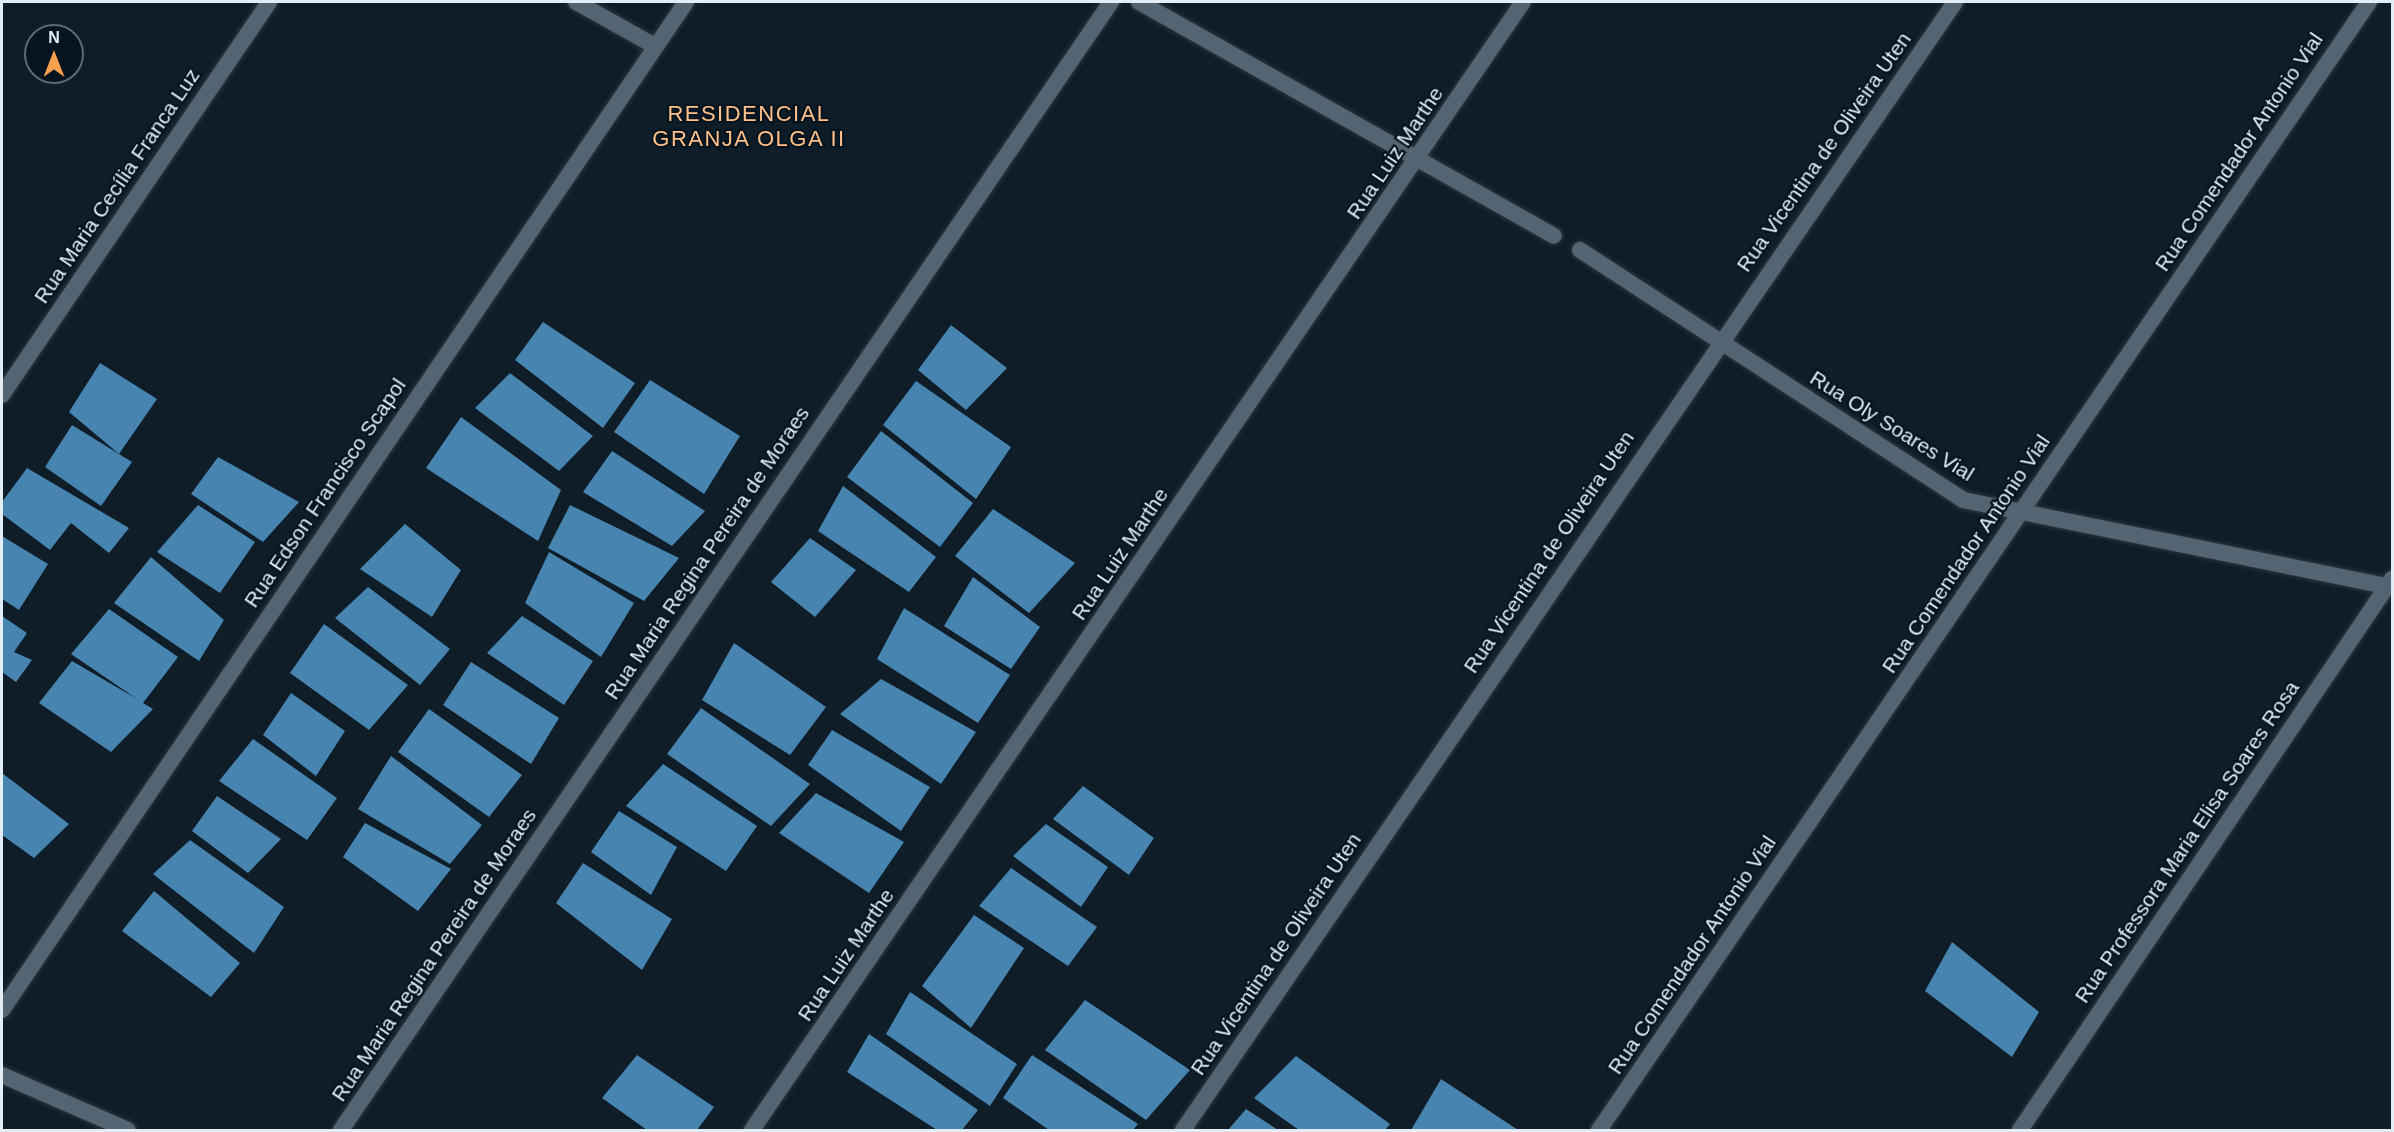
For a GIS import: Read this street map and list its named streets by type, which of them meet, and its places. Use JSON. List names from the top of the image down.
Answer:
{
  "streets": {
    "street": [
      "Rua Vicentina de Oliveira Uten",
      "Rua Comendador Antonio Vial",
      "Rua Luiz Marthe",
      "Rua Maria Cecília Franca Luz",
      "Rua Oly Soares Vial",
      "Rua Edson Francisco Scapol",
      "Rua Maria Regina Pereira de Moraes",
      "Rua Professora Maria Elisa Soares Rosa"
    ]
  },
  "crossings": [
    ["Rua Vicentina de Oliveira Uten", "Rua Oly Soares Vial"],
    ["Rua Comendador Antonio Vial", "Rua Oly Soares Vial"],
    ["Rua Oly Soares Vial", "Rua Professora Maria Elisa Soares Rosa"]
  ],
  "districts": ["RESIDENCIAL GRANJA OLGA II"],
  "north": "top"
}
